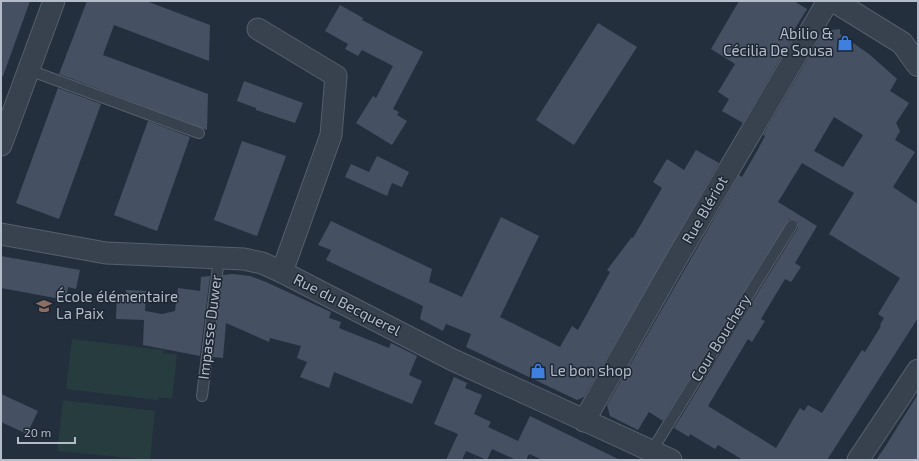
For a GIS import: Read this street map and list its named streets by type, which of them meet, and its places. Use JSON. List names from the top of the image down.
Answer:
{
  "streets": {
    "street": ["Rue Blériot", "Rue du Becquerel"],
    "lane": ["Impasse Duwer", "Cour Bouchery"]
  },
  "crossings": [
    ["Rue Blériot", "Rue du Becquerel"],
    ["Rue du Becquerel", "Impasse Duwer"],
    ["Rue du Becquerel", "Cour Bouchery"]
  ],
  "places": {
    "shop": ["Abilio & Cécilia De Sousa", "Le bon shop"],
    "school or university": ["École élémentaire La Paix"]
  },
  "scale_bar": "20 m"
}
